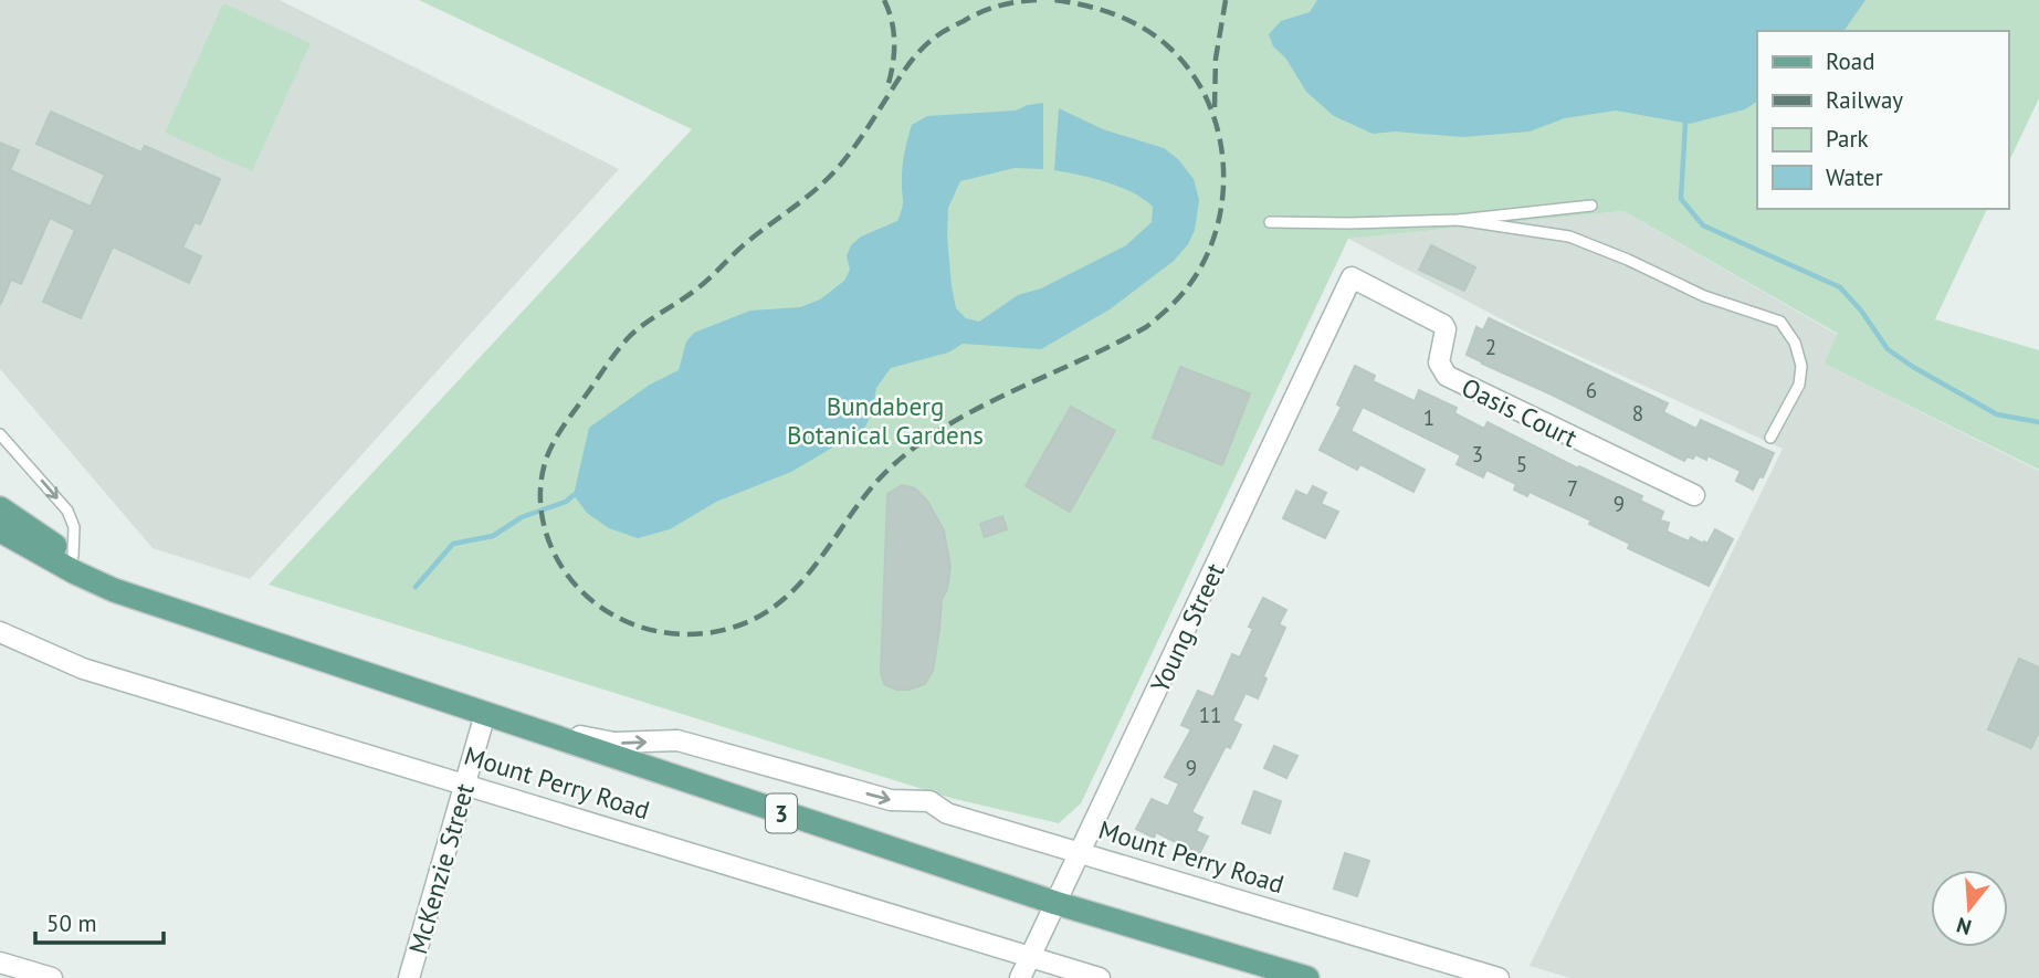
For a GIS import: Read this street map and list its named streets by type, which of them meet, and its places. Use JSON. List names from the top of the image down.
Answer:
{
  "streets": {
    "main road": ["Mount Perry Road", "3"],
    "street": ["Oasis Court", "Young Street", "McKenzie Street"]
  },
  "crossings": [
    ["Oasis Court", "Young Street"],
    ["Young Street", "Mount Perry Road"],
    ["Mount Perry Road", "McKenzie Street"]
  ],
  "parks": ["Bundaberg Botanical Gardens"],
  "house_numbers": [
    "2",
    "6",
    "8",
    "1",
    "3",
    "5",
    "7",
    "9",
    "11",
    "9"
  ],
  "legend": [
    "Road",
    "Railway",
    "Park",
    "Water"
  ],
  "scale_bar": "50 m",
  "north": "bottom"
}
